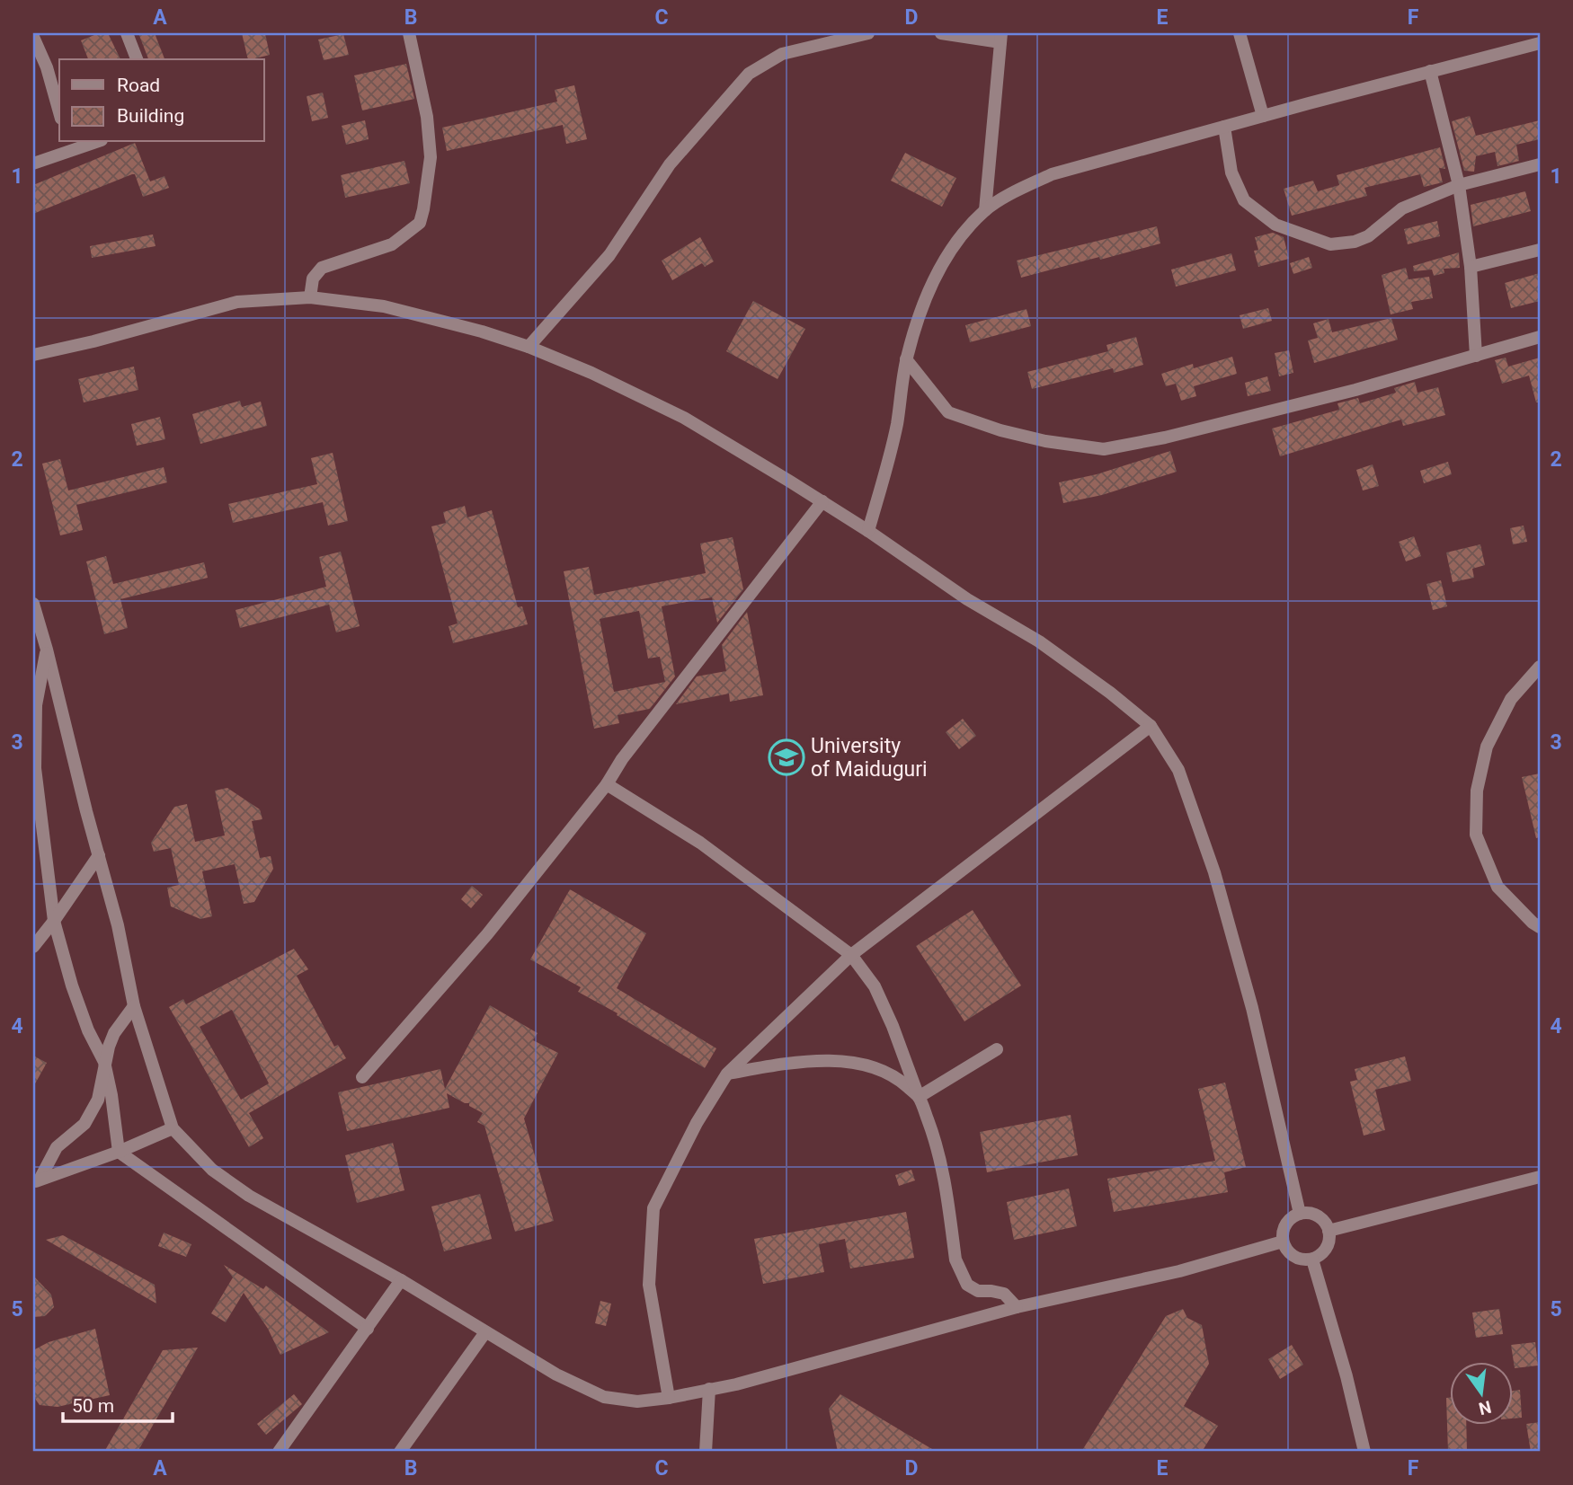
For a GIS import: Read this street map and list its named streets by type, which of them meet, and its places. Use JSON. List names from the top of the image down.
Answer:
{
  "places": {
    "school or university": ["University of Maiduguri"]
  },
  "legend": ["Road", "Building"],
  "scale_bar": "50 m",
  "north": "bottom",
  "grid": {
    "columns": [
      "A",
      "B",
      "C",
      "D",
      "E",
      "F"
    ],
    "rows": [
      "1",
      "2",
      "3",
      "4",
      "5"
    ]
  }
}
